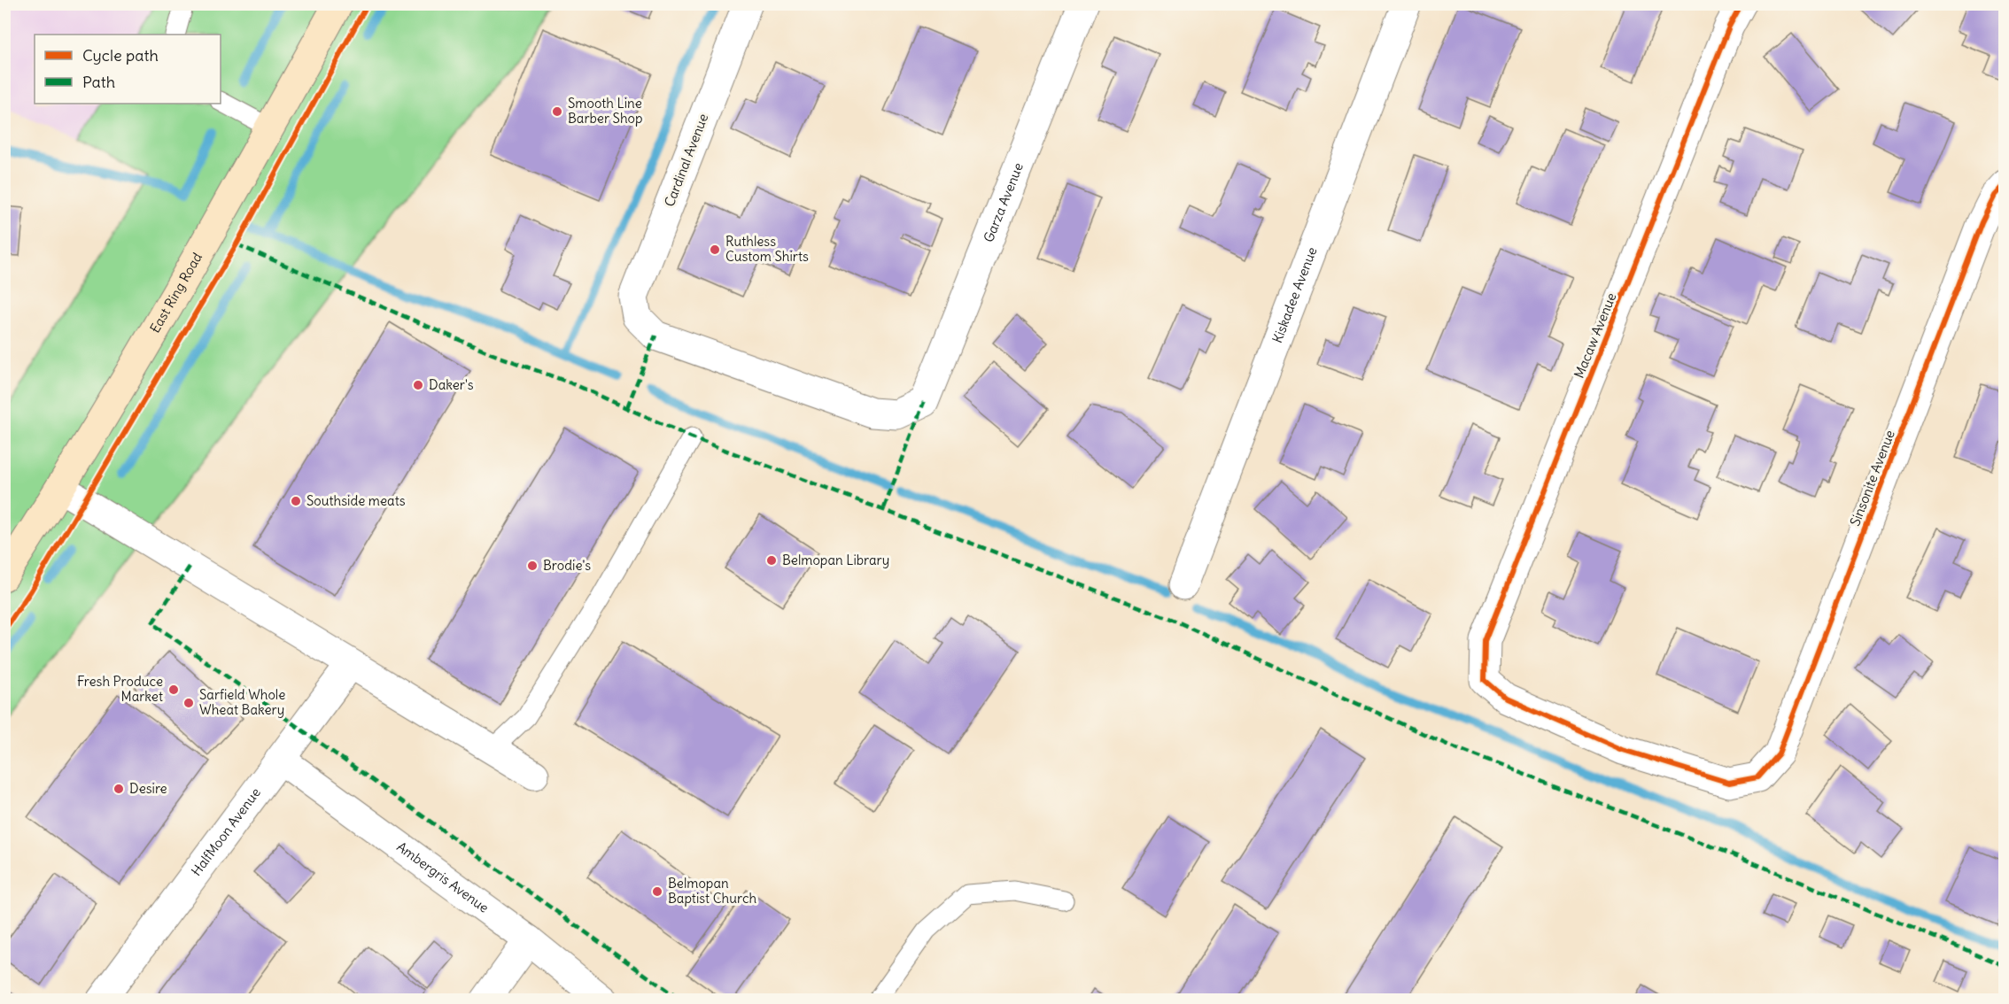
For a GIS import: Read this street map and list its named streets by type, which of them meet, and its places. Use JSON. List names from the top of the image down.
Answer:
{
  "streets": {
    "main road": ["East Ring Road"],
    "street": [
      "Cardinal Avenue",
      "Garza Avenue",
      "Kiskadee Avenue",
      "Macaw Avenue",
      "Sinsonite Avenue",
      "HalfMoon Avenue",
      "Ambergris Avenue"
    ]
  },
  "crossings": [
    ["Cardinal Avenue", "Garza Avenue"],
    ["Macaw Avenue", "Sinsonite Avenue"],
    ["HalfMoon Avenue", "Ambergris Avenue"]
  ],
  "places": [
    "Smooth Line Barber Shop",
    "Ruthless Custom Shirts",
    "Daker's",
    "Southside meats",
    "Belmopan Library",
    "Brodie's",
    "Fresh Produce Market",
    "Sarfield Whole Wheat Bakery",
    "Desire",
    "Belmopan Baptist Church"
  ],
  "legend": ["Cycle path", "Path"]
}
